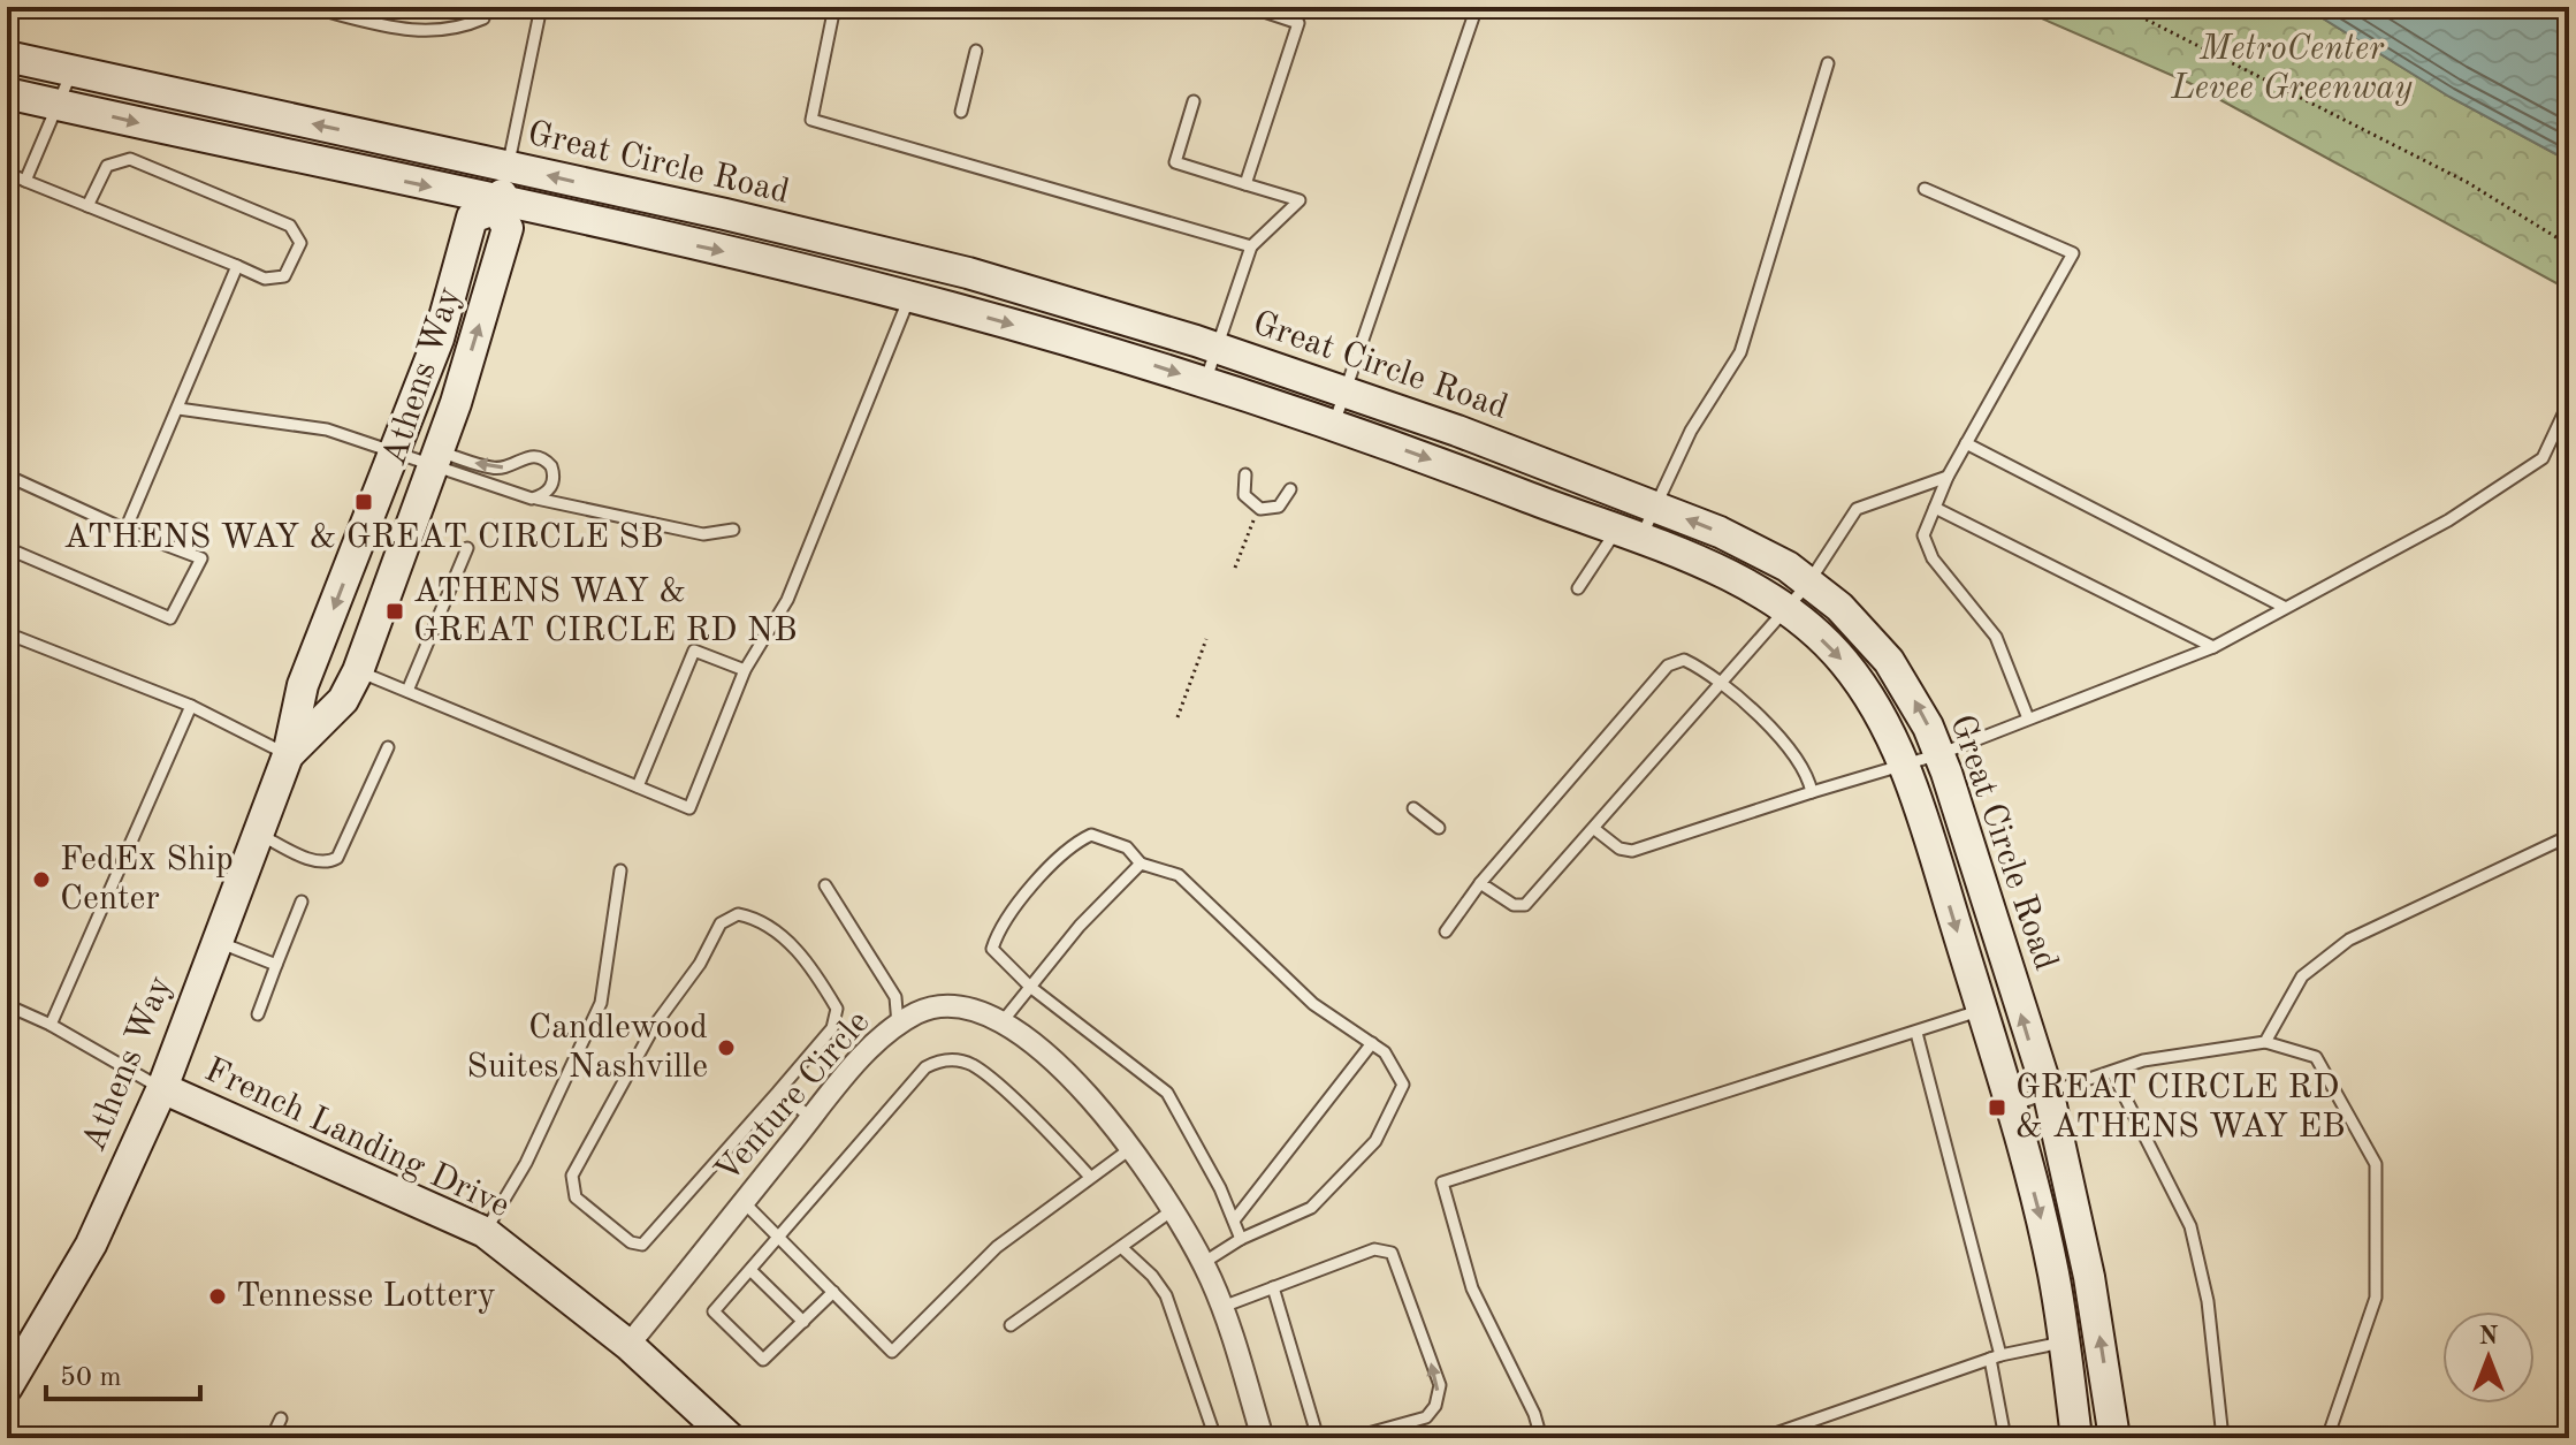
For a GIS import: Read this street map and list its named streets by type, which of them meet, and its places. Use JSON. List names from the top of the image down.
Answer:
{
  "streets": {
    "street": [
      "Great Circle Road",
      "Athens Way",
      "Venture Circle",
      "French Landing Drive"
    ]
  },
  "crossings": [
    ["Great Circle Road", "Athens Way"],
    ["Athens Way", "French Landing Drive"],
    ["Venture Circle", "French Landing Drive"]
  ],
  "parks": ["MetroCenter Levee Greenway"],
  "places": {
    "transit": ["ATHENS WAY & GREAT CIRCLE SB", "ATHENS WAY & GREAT CIRCLE RD NB", "GREAT CIRCLE RD & ATHENS WAY EB"],
    "other": ["FedEx Ship Center", "Candlewood Suites Nashville", "Tennesse Lottery"]
  },
  "scale_bar": "50 m",
  "north": "top"
}
